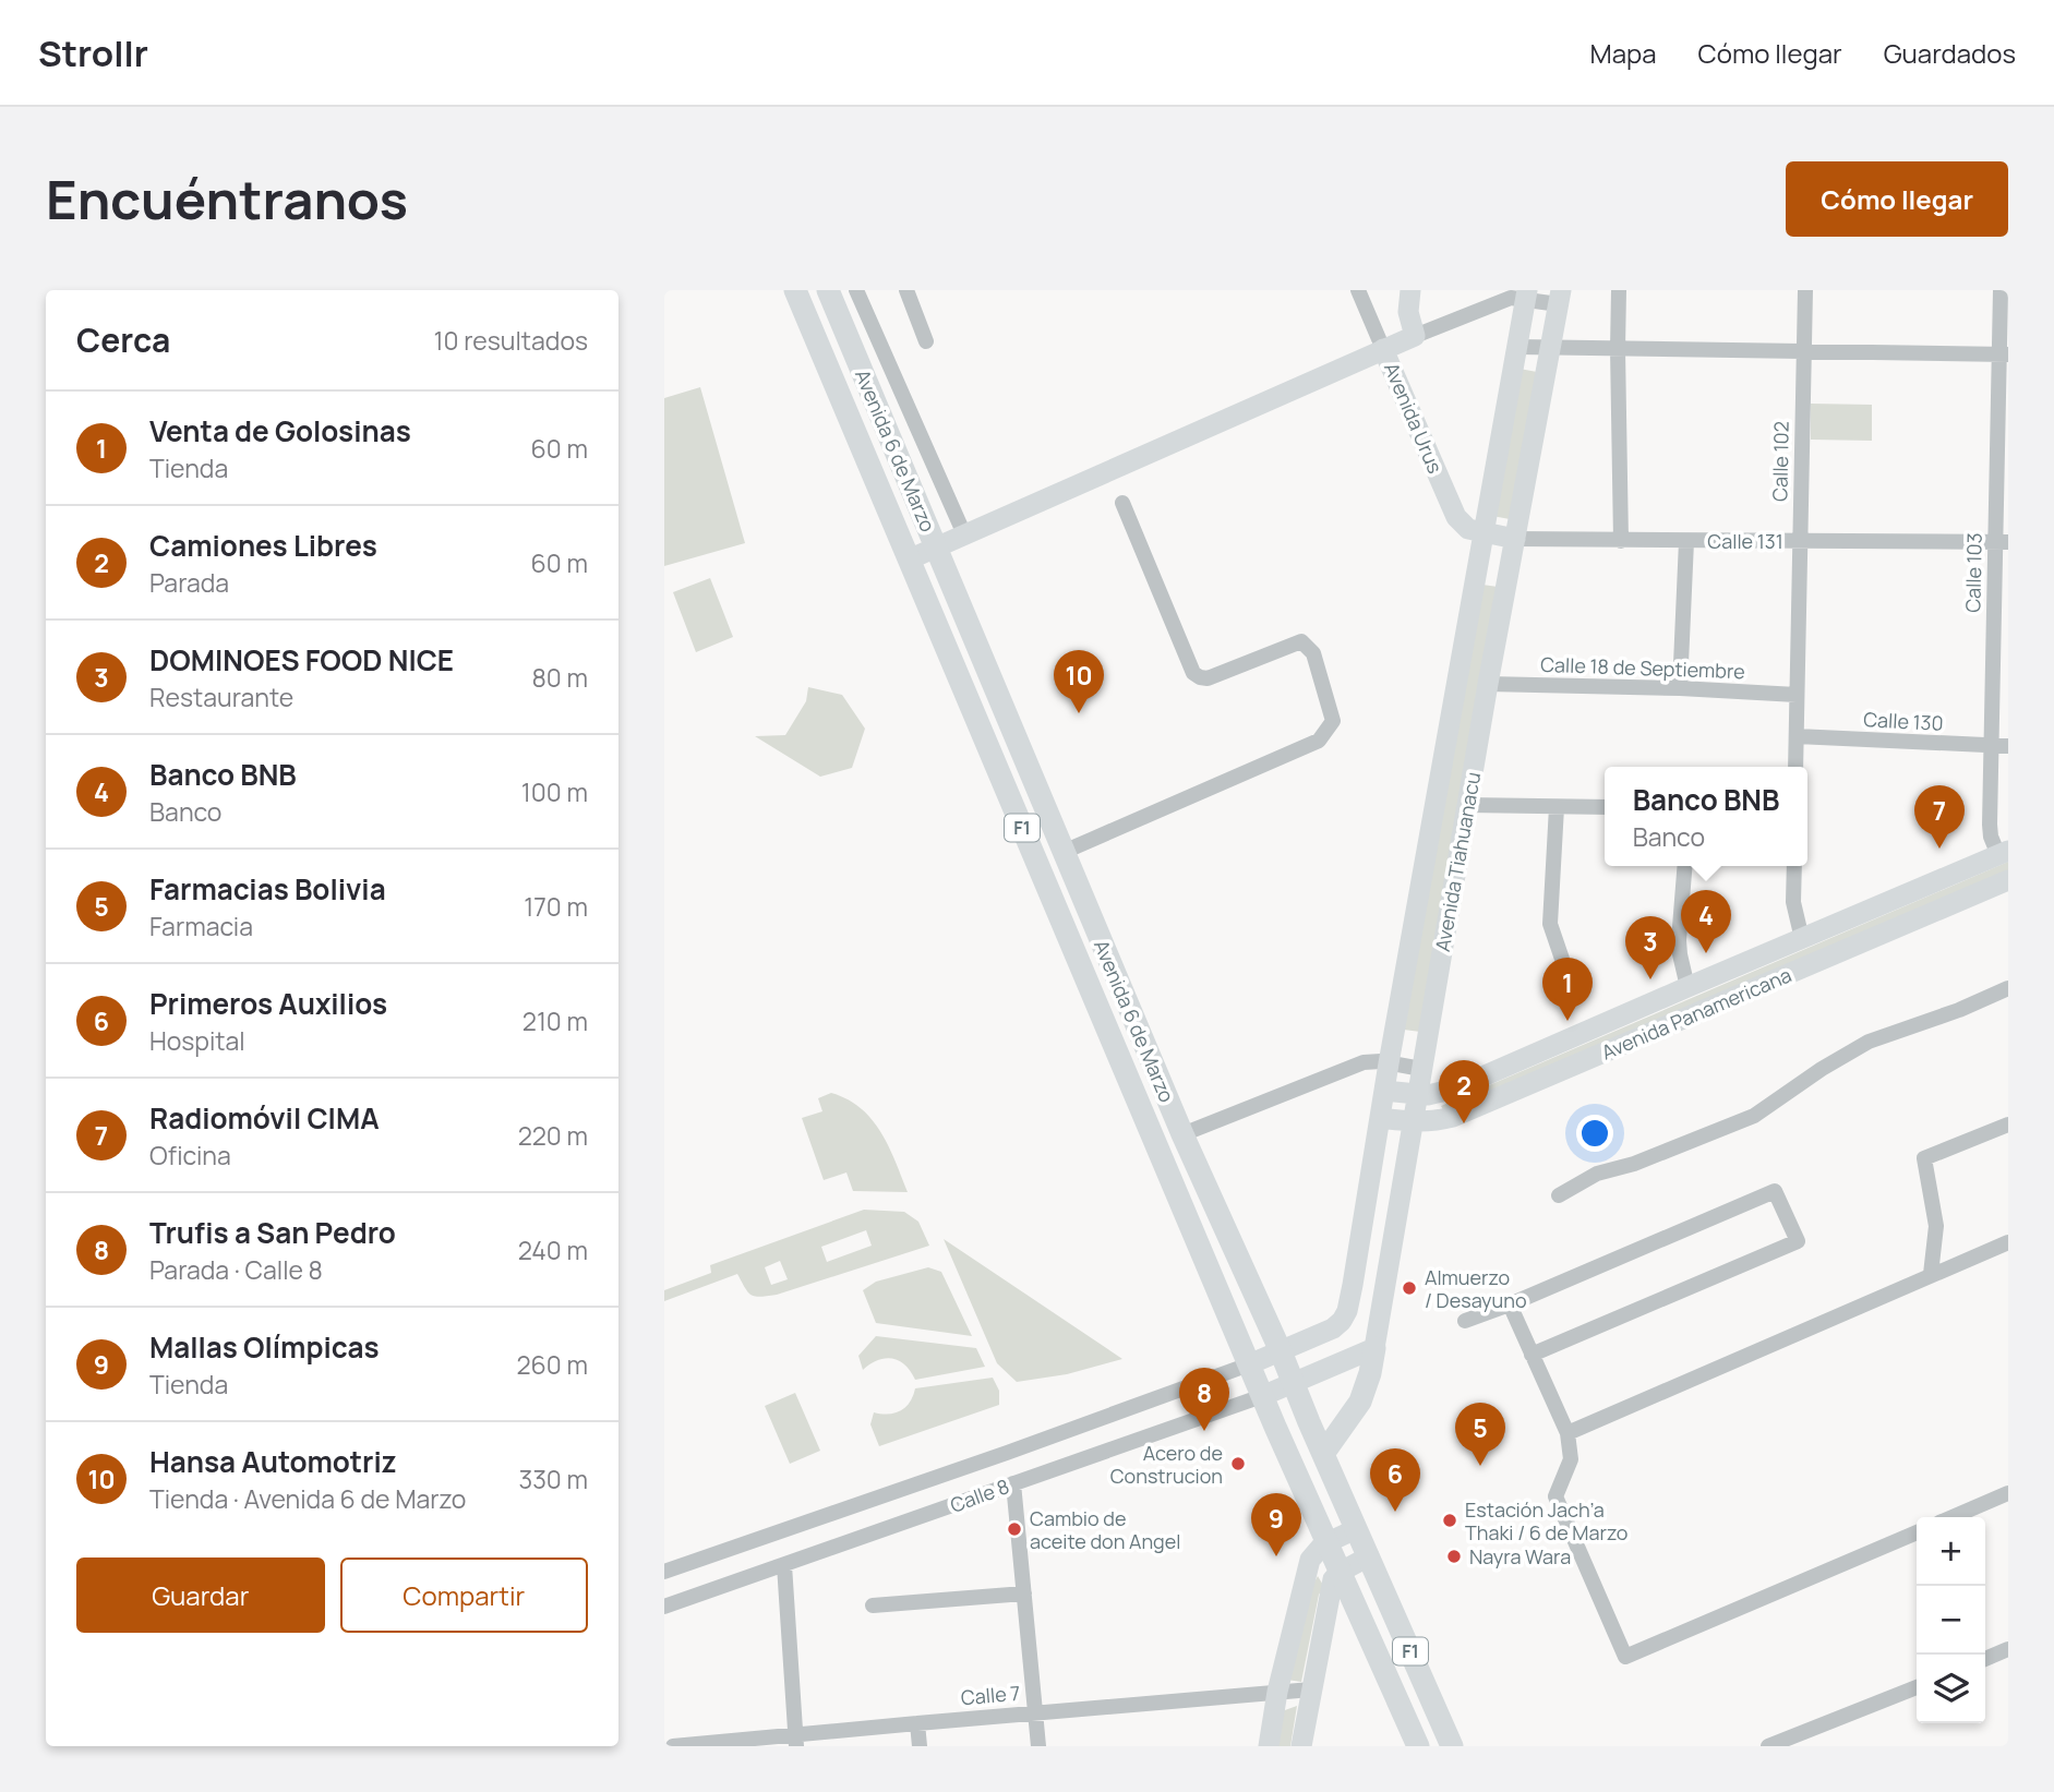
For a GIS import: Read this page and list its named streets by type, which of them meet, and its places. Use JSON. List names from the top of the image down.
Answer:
{
  "streets": {
    "highway": ["Avenida 6 de Marzo", "F1"],
    "main road": [
      "Avenida Urus",
      "Calle 131",
      "Avenida Tiahuanacu",
      "Avenida Panamericana",
      "Calle 8"
    ],
    "street": [
      "Calle 102",
      "Calle 103",
      "Calle 18 de Septiembre",
      "Calle 130",
      "Calle 7"
    ]
  },
  "crossings": [
    ["Avenida Urus", "Calle 131"],
    ["Avenida Urus", "Avenida Tiahuanacu"],
    ["Avenida 6 de Marzo", "Avenida Tiahuanacu"],
    ["Avenida 6 de Marzo", "Calle 8"],
    ["Calle 102", "Calle 131"],
    ["Calle 102", "Calle 18 de Septiembre"],
    ["Calle 102", "Calle 130"],
    ["Calle 131", "Calle 103"],
    ["Calle 131", "Avenida Tiahuanacu"],
    ["Calle 103", "Calle 130"],
    ["Calle 103", "Avenida Panamericana"],
    ["Calle 18 de Septiembre", "Avenida Tiahuanacu"],
    ["Avenida Tiahuanacu", "Avenida Panamericana"],
    ["Avenida Tiahuanacu", "Calle 8"]
  ],
  "places": [
    "Almuerzo / Desayuno",
    "Acero de Construcion",
    "Estación Jach’a Thaki / 6 de Marzo",
    "Cambio de aceite don Angel",
    "Nayra Wara"
  ],
  "page": {
    "header": "Strollr",
    "nav": ["Mapa", "Cómo llegar", "Guardados"],
    "buttons": [
      "Cómo llegar",
      ["Guardar", "Compartir"]
    ],
    "title": "Encuéntranos",
    "heading": ["Cerca", "10 resultados"],
    "list": [
      {
        "mark": "1",
        "name": "Venta de Golosinas",
        "note": "Tienda",
        "value": "60 m"
      },
      {
        "mark": "2",
        "name": "Camiones Libres",
        "note": "Parada",
        "value": "60 m"
      },
      {
        "mark": "3",
        "name": "DOMINOES FOOD NICE",
        "note": "Restaurante",
        "value": "80 m"
      },
      {
        "mark": "4",
        "name": "Banco BNB",
        "note": "Banco",
        "value": "100 m"
      },
      {
        "mark": "5",
        "name": "Farmacias Bolivia",
        "note": "Farmacia",
        "value": "170 m"
      },
      {
        "mark": "6",
        "name": "Primeros Auxilios",
        "note": "Hospital",
        "value": "210 m"
      },
      {
        "mark": "7",
        "name": "Radiomóvil CIMA",
        "note": "Oficina",
        "value": "220 m"
      },
      {
        "mark": "8",
        "name": "Trufis a San Pedro",
        "note": "Parada · Calle 8",
        "value": "240 m"
      },
      {
        "mark": "9",
        "name": "Mallas Olímpicas",
        "note": "Tienda",
        "value": "260 m"
      },
      {
        "mark": "10",
        "name": "Hansa Automotriz",
        "note": "Tienda · Avenida 6 de Marzo",
        "value": "330 m"
      }
    ],
    "pins": [
      "10",
      "7",
      "4",
      "3",
      "1",
      "2",
      "8",
      "5",
      "6",
      "9"
    ],
    "popup": ["Banco BNB", "Banco"],
    "map_buttons": ["+", "−"]
  }
}
